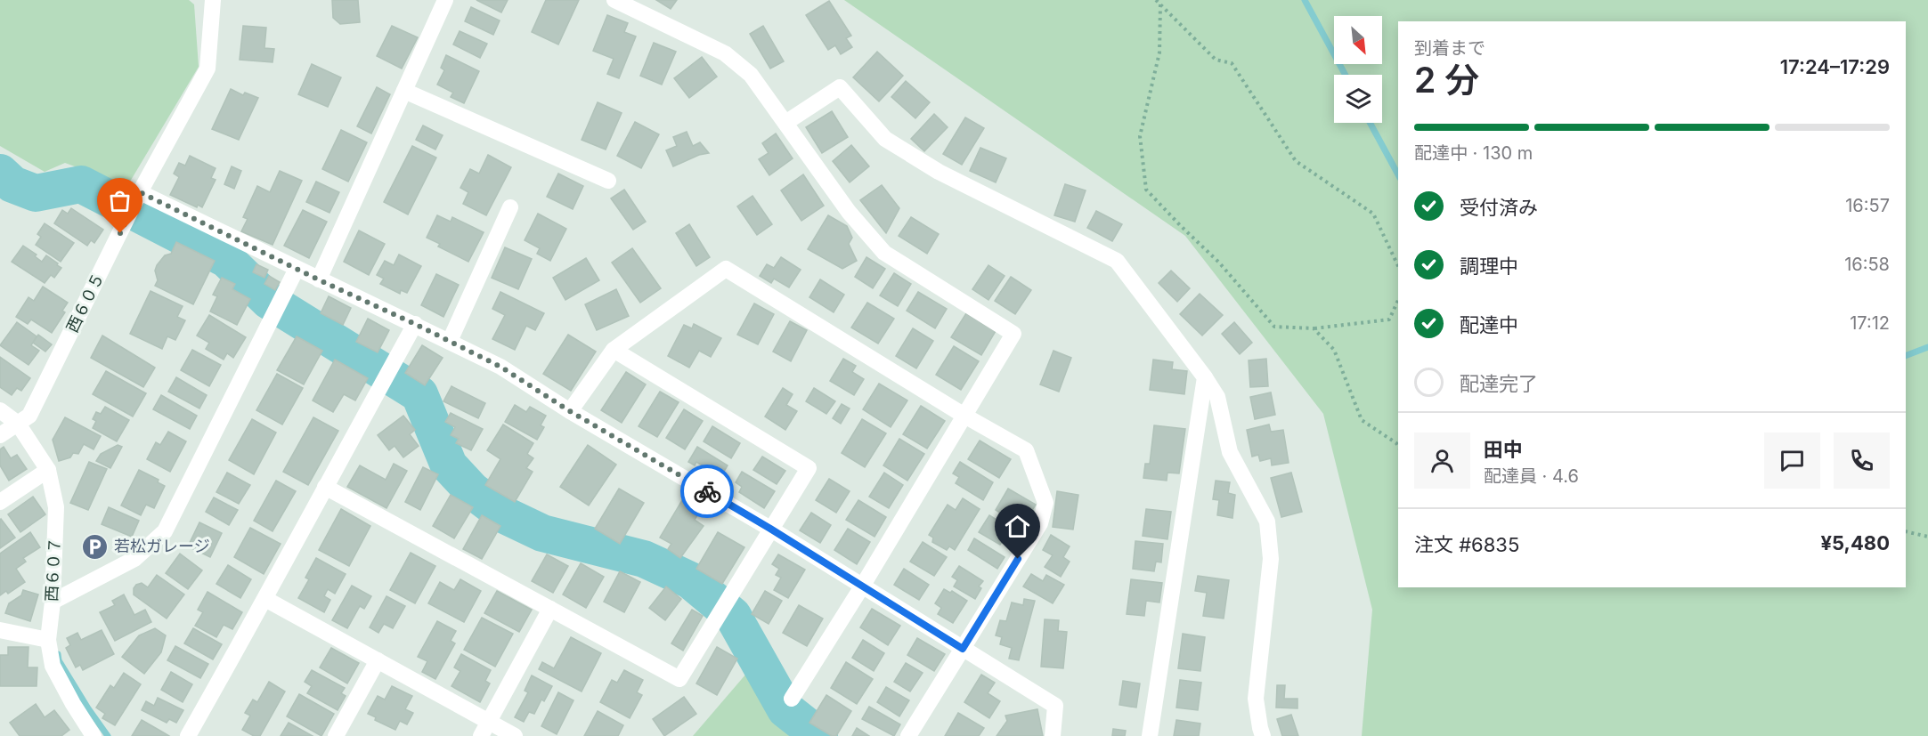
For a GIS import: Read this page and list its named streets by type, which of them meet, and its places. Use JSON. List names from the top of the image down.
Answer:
{
  "streets": {
    "street": ["西６０５", "西６０７"]
  },
  "crossings": [
    ["西６０５", "西６０７"]
  ],
  "places": {
    "parking": ["若松ガレージ"]
  },
  "north": "bottom right",
  "page": {
    "heading": ["2 分", "到着まで", "17:24–17:29"],
    "panel": [
      "田中",
      "配達員 · 4.6",
      "注文 #6835",
      "¥5,480"
    ],
    "bar": "配達中 · 130 m",
    "list": [
      ["受付済み", "16:57"],
      ["調理中", "16:58"],
      ["配達中", "17:12"],
      "配達完了"
    ]
  }
}
